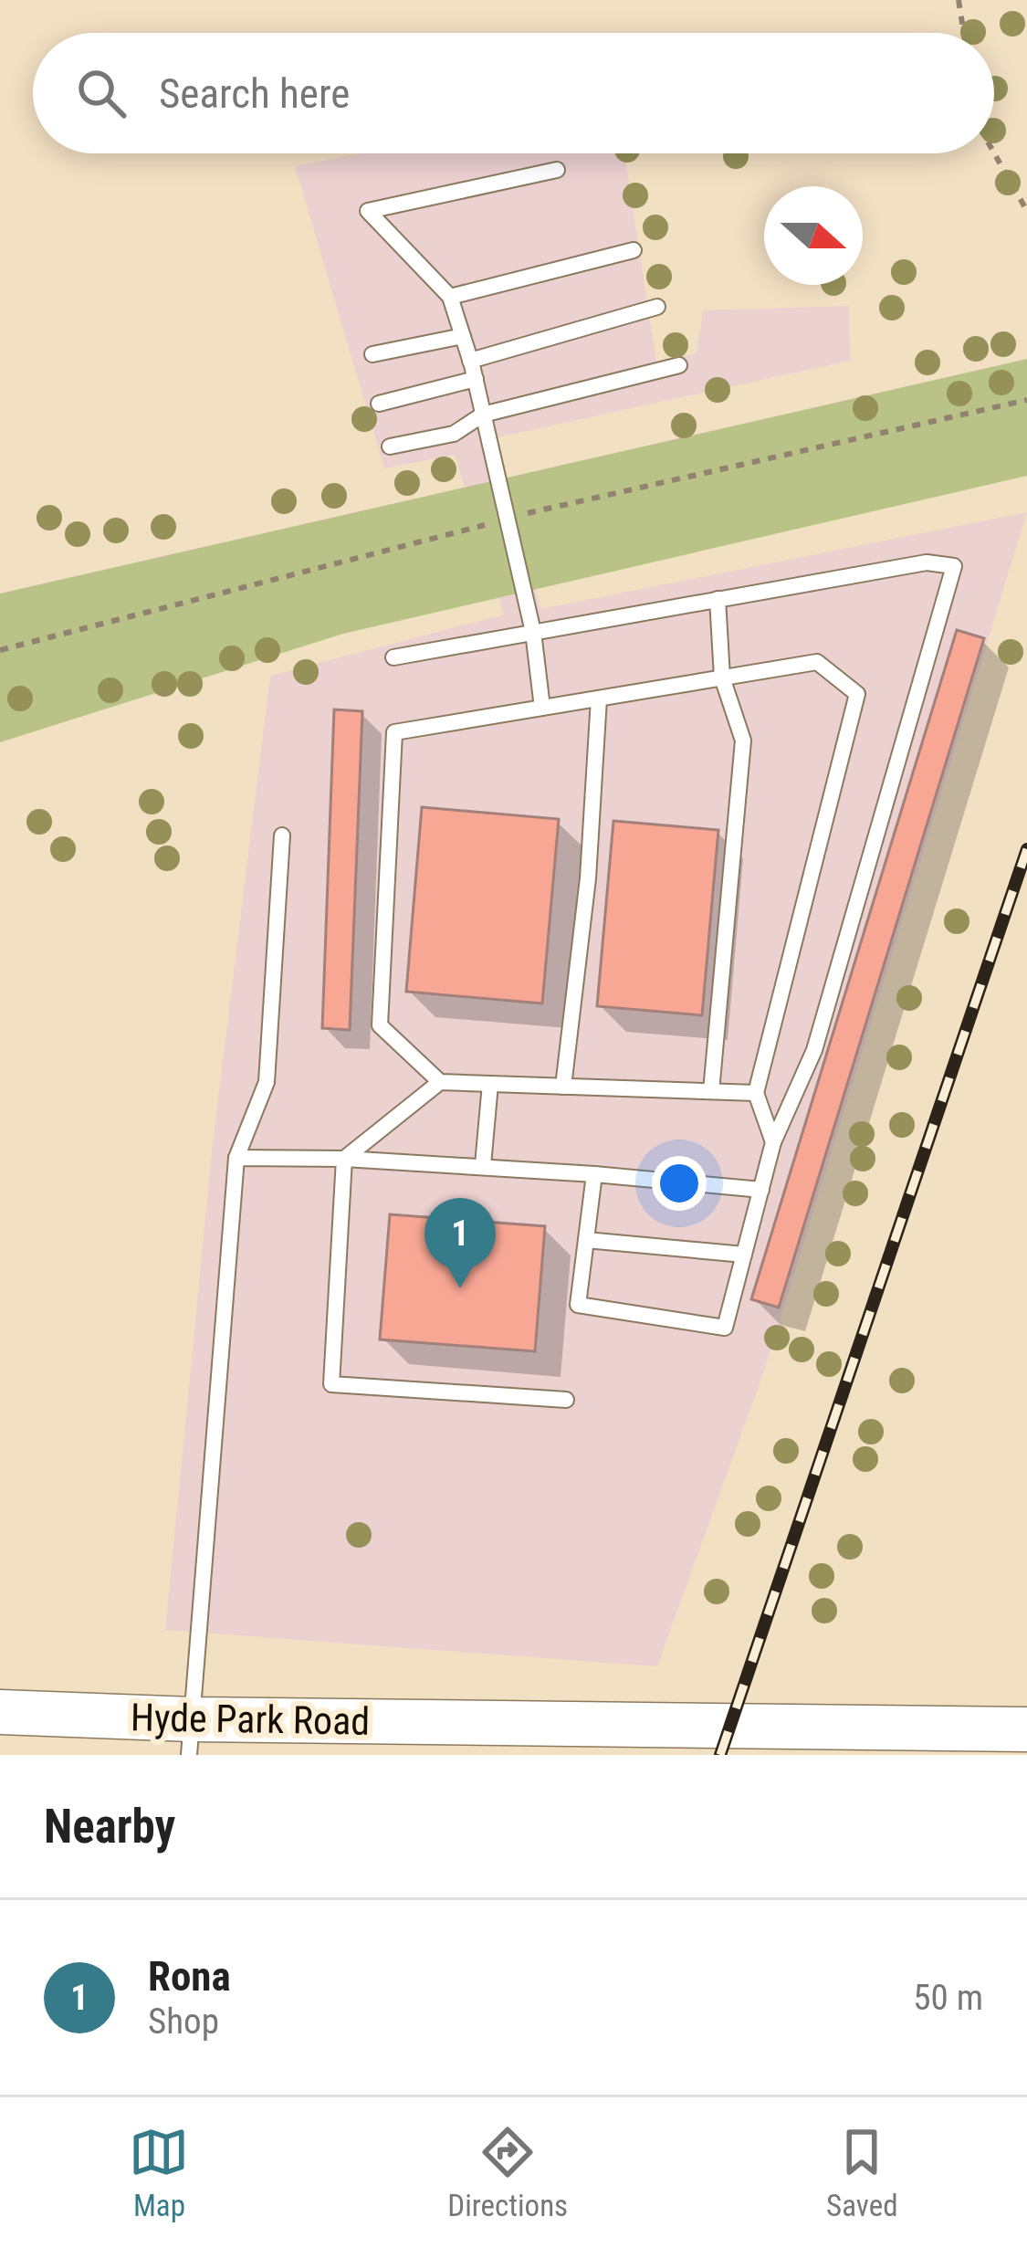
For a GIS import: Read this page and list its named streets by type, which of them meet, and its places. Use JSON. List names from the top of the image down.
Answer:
{
  "streets": {
    "main road": ["Hyde Park Road"]
  },
  "north": "right",
  "page": {
    "search": "Search here",
    "pins": "1",
    "heading": "Nearby",
    "list": [
      {
        "mark": "1",
        "name": "Rona",
        "note": "Shop",
        "value": "50 m"
      }
    ],
    "nav": ["Map", "Directions", "Saved"]
  }
}
